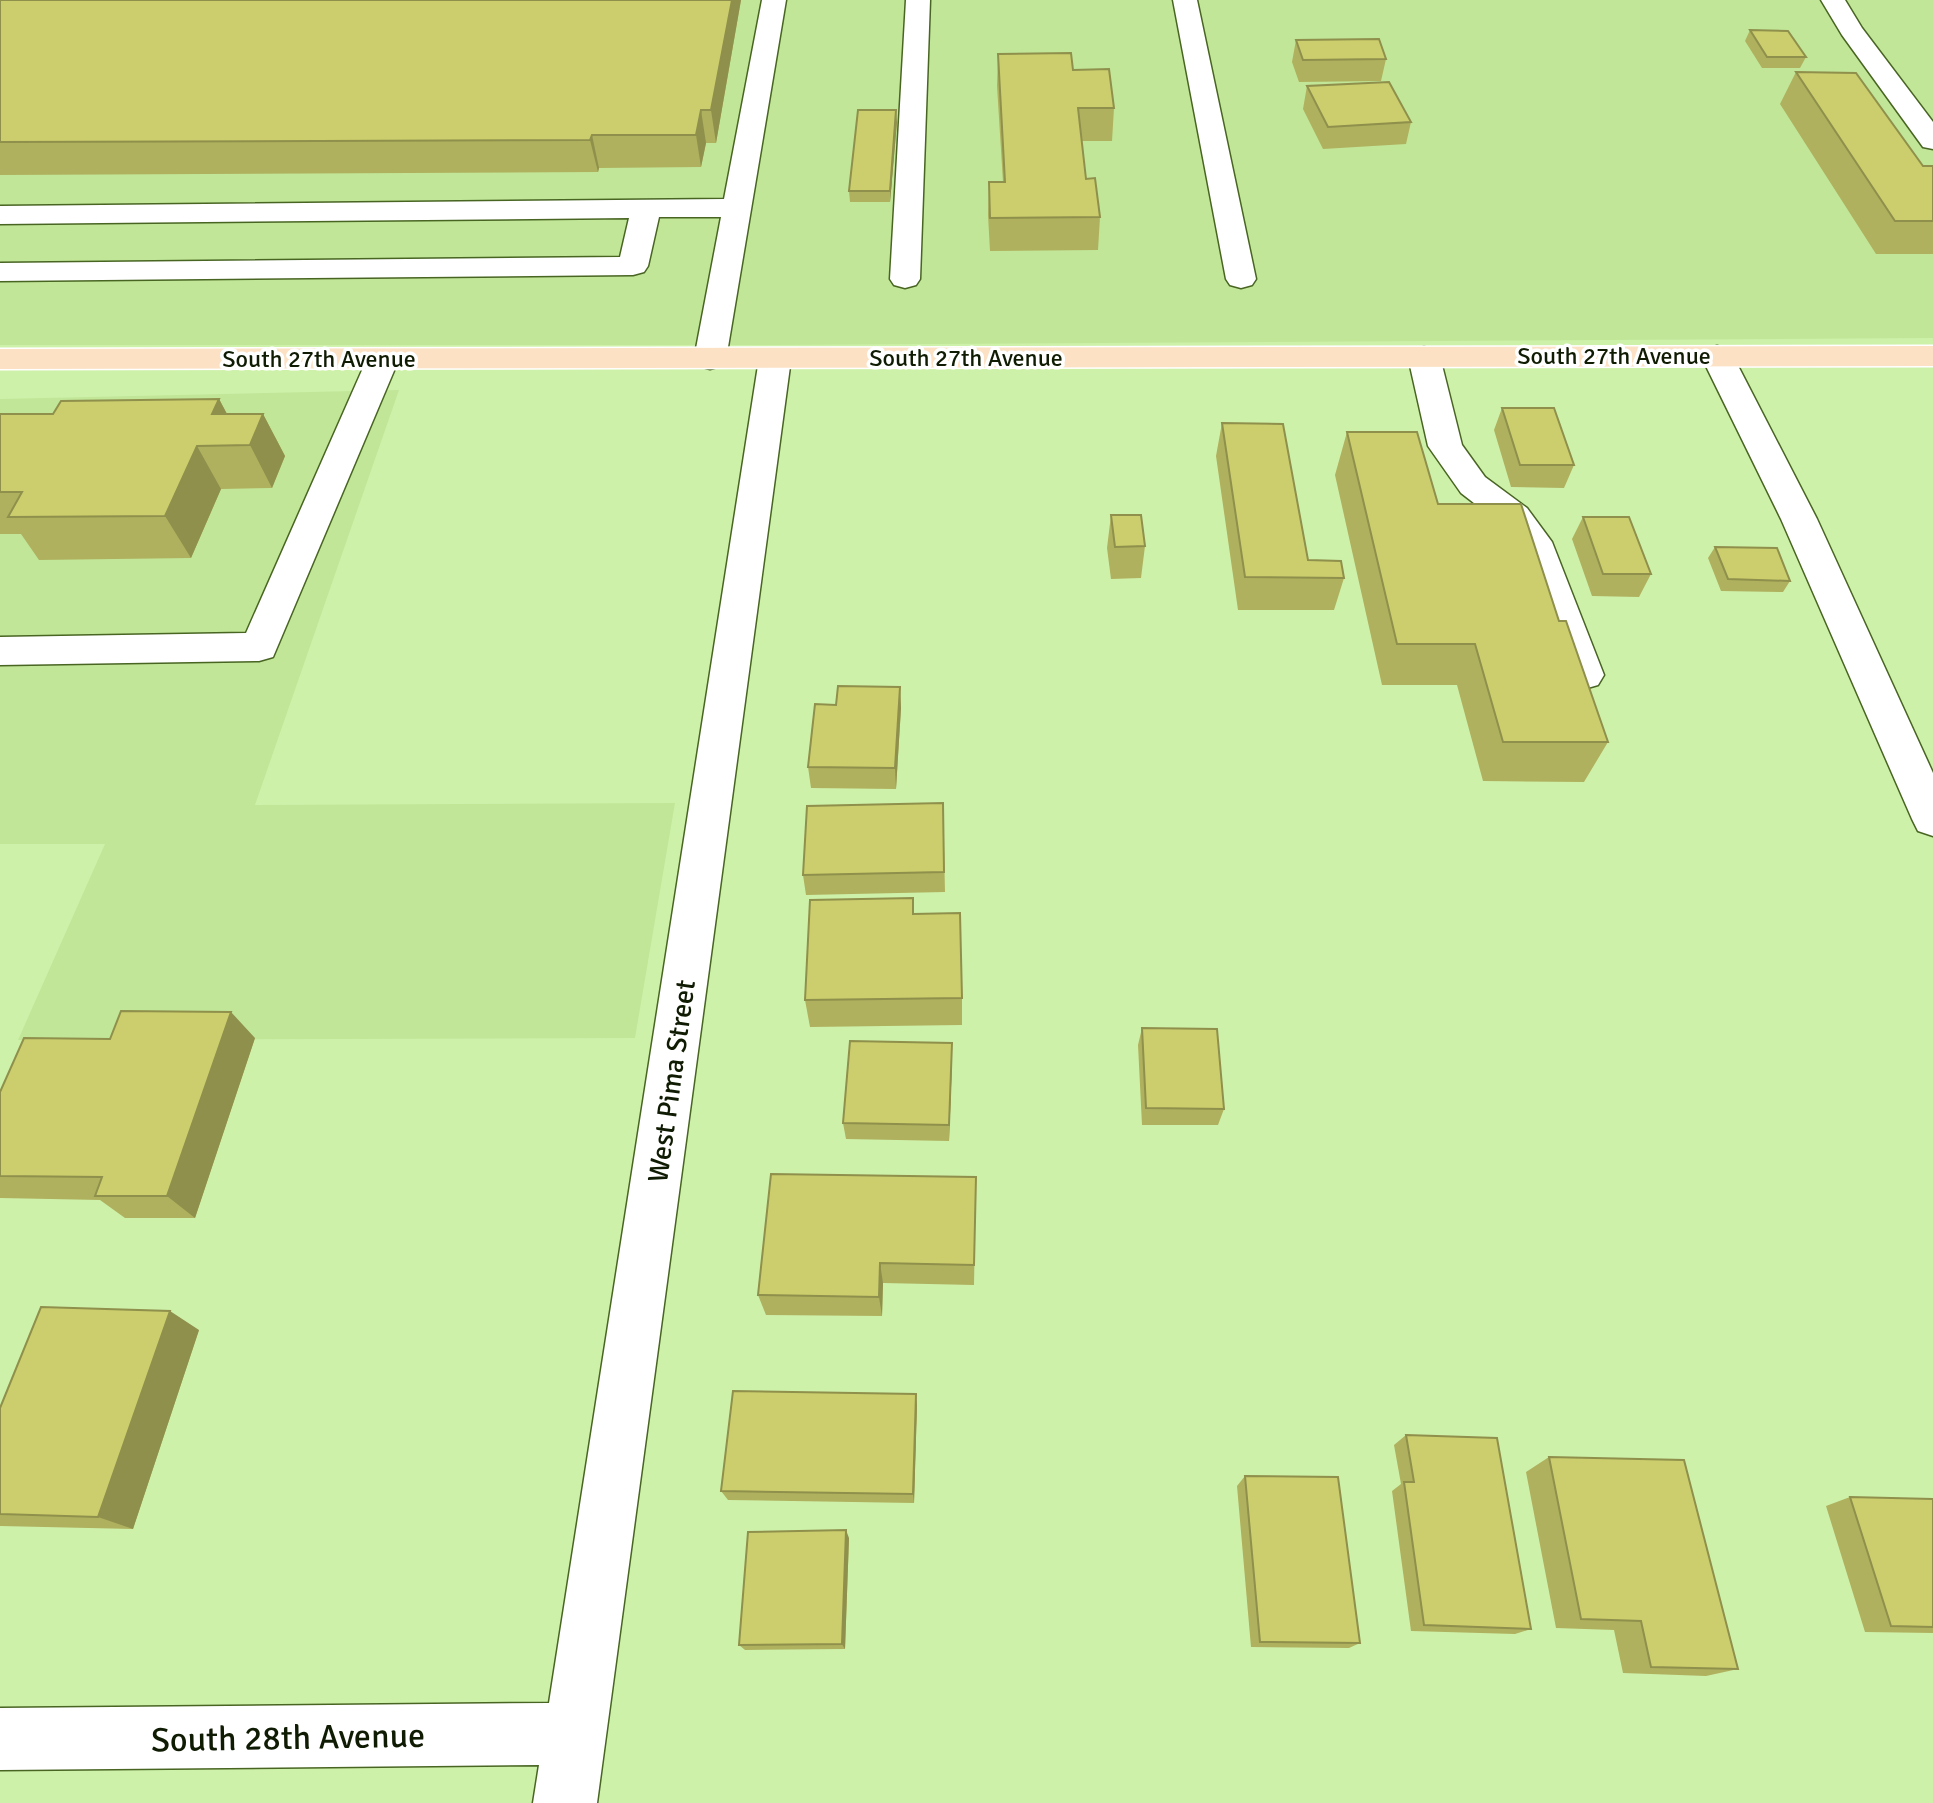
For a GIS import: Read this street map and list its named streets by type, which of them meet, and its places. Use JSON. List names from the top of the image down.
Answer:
{
  "streets": {
    "main road": ["South 27th Avenue"],
    "street": ["West Pima Street", "South 28th Avenue"]
  },
  "crossings": [
    ["South 27th Avenue", "West Pima Street"],
    ["West Pima Street", "South 28th Avenue"]
  ]
}
